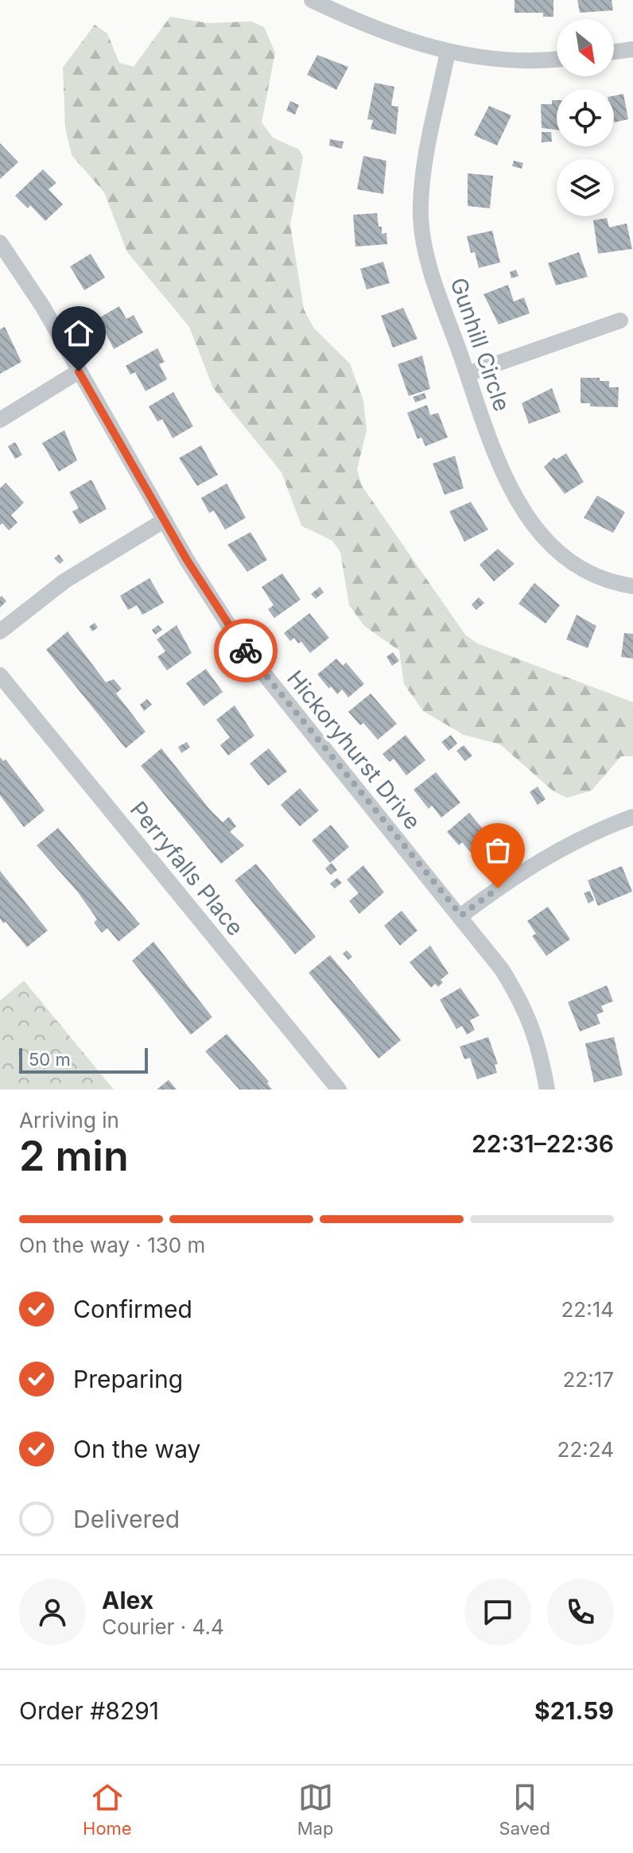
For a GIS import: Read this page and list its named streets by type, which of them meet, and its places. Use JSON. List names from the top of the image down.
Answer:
{
  "streets": {
    "street": ["Gunhill Circle", "Hickoryhurst Drive", "Perryfalls Place"]
  },
  "scale_bar": "50 m",
  "north": "bottom right",
  "page": {
    "scale": "50 m",
    "heading": ["2 min", "Arriving in", "22:31–22:36"],
    "panel": [
      "Alex",
      "Courier · 4.4",
      "Order #8291",
      "$21.59"
    ],
    "bar": "On the way · 130 m",
    "list": [
      ["Confirmed", "22:14"],
      ["Preparing", "22:17"],
      ["On the way", "22:24"],
      "Delivered"
    ],
    "tabs": ["Home", "Map", "Saved"]
  }
}
